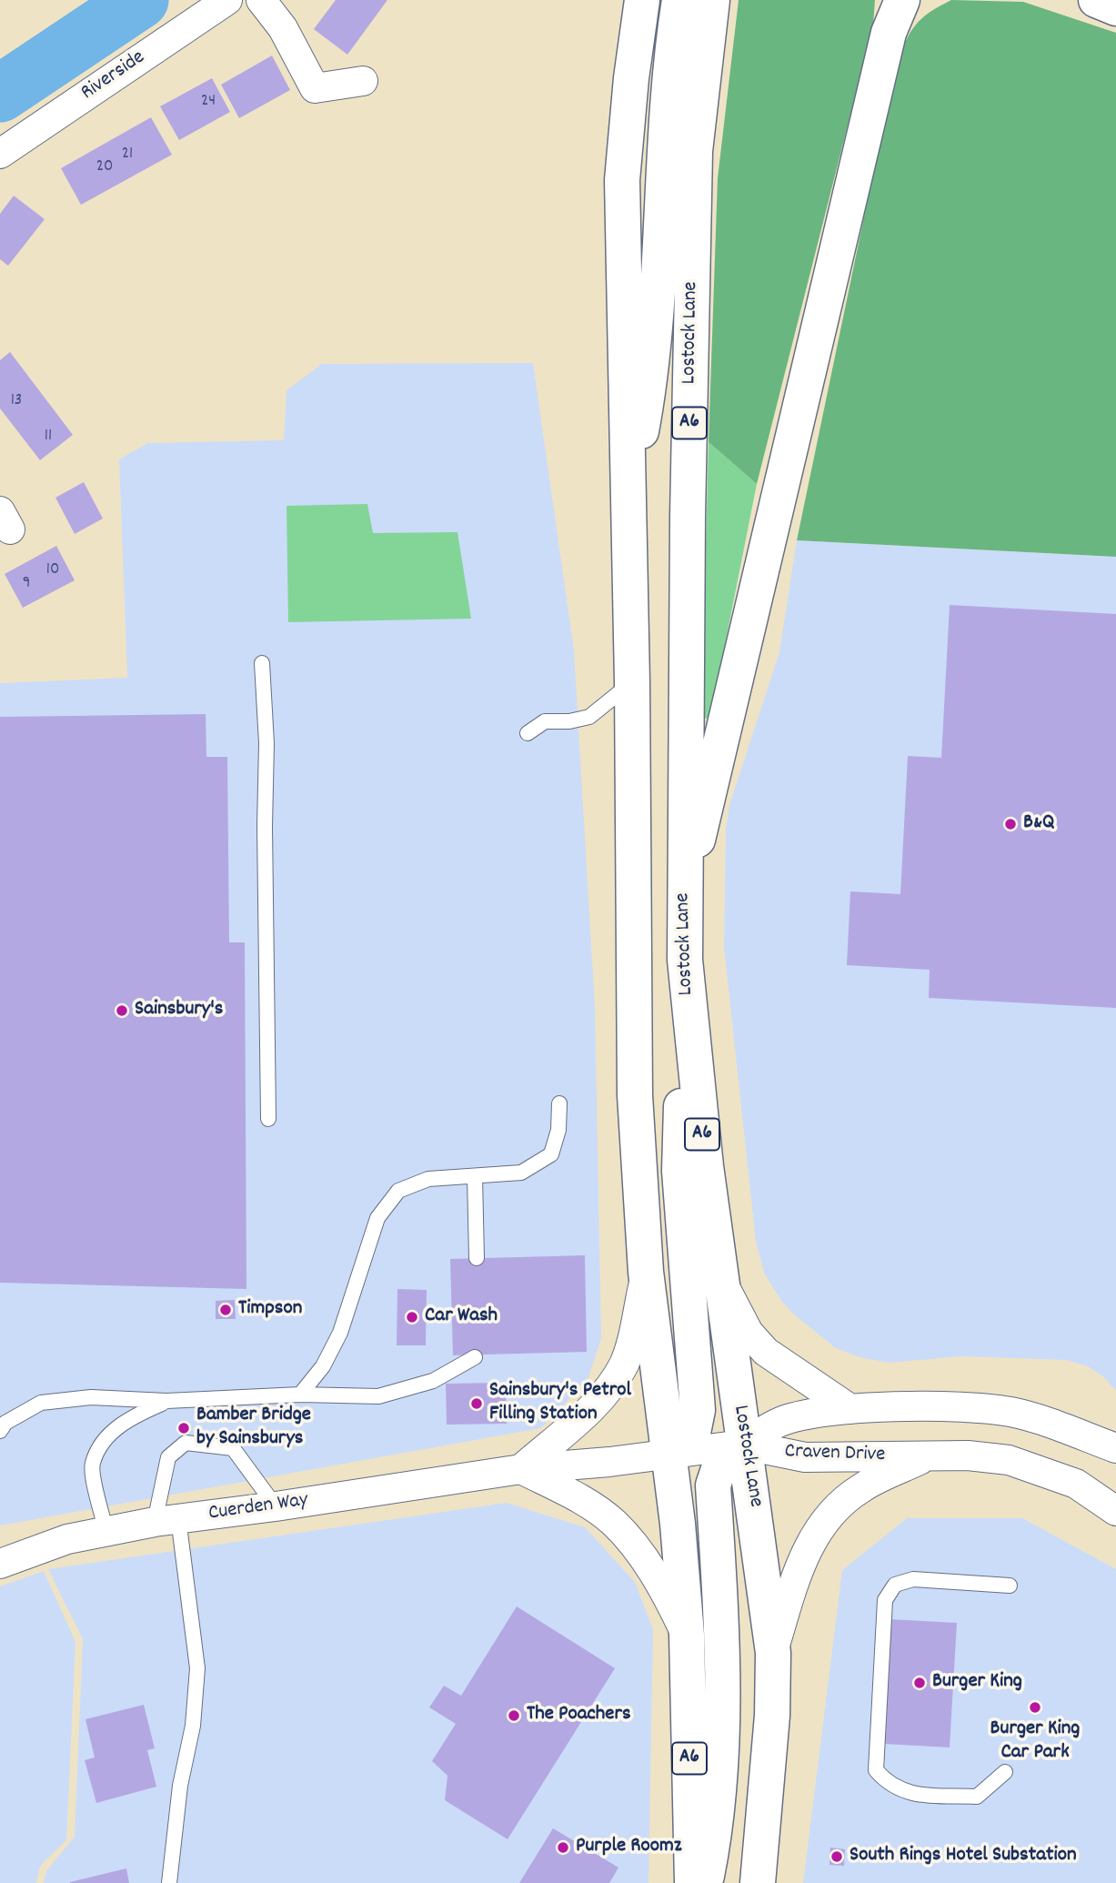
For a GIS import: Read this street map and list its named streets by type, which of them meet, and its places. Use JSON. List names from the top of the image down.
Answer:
{
  "streets": {
    "main road": ["Lostock Lane", "A6"],
    "street": ["Riverside", "Craven Drive", "Cuerden Way"]
  },
  "crossings": [
    ["Lostock Lane", "Craven Drive"],
    ["Lostock Lane", "Cuerden Way"],
    ["A6", "Cuerden Way"],
    ["Craven Drive", "Cuerden Way"]
  ],
  "places": [
    "B&Q",
    "Sainsbury's",
    "Timpson",
    "Car Wash",
    "Sainsbury's Petrol Filling Station",
    "Bamber Bridge by Sainsburys",
    "Burger King",
    "Burger King Car Park",
    "The Poachers",
    "Purple Roomz",
    "South Rings Hotel Substation"
  ],
  "house_numbers": [
    "24",
    "21",
    "20",
    "13",
    "11",
    "10",
    "9"
  ]
}
